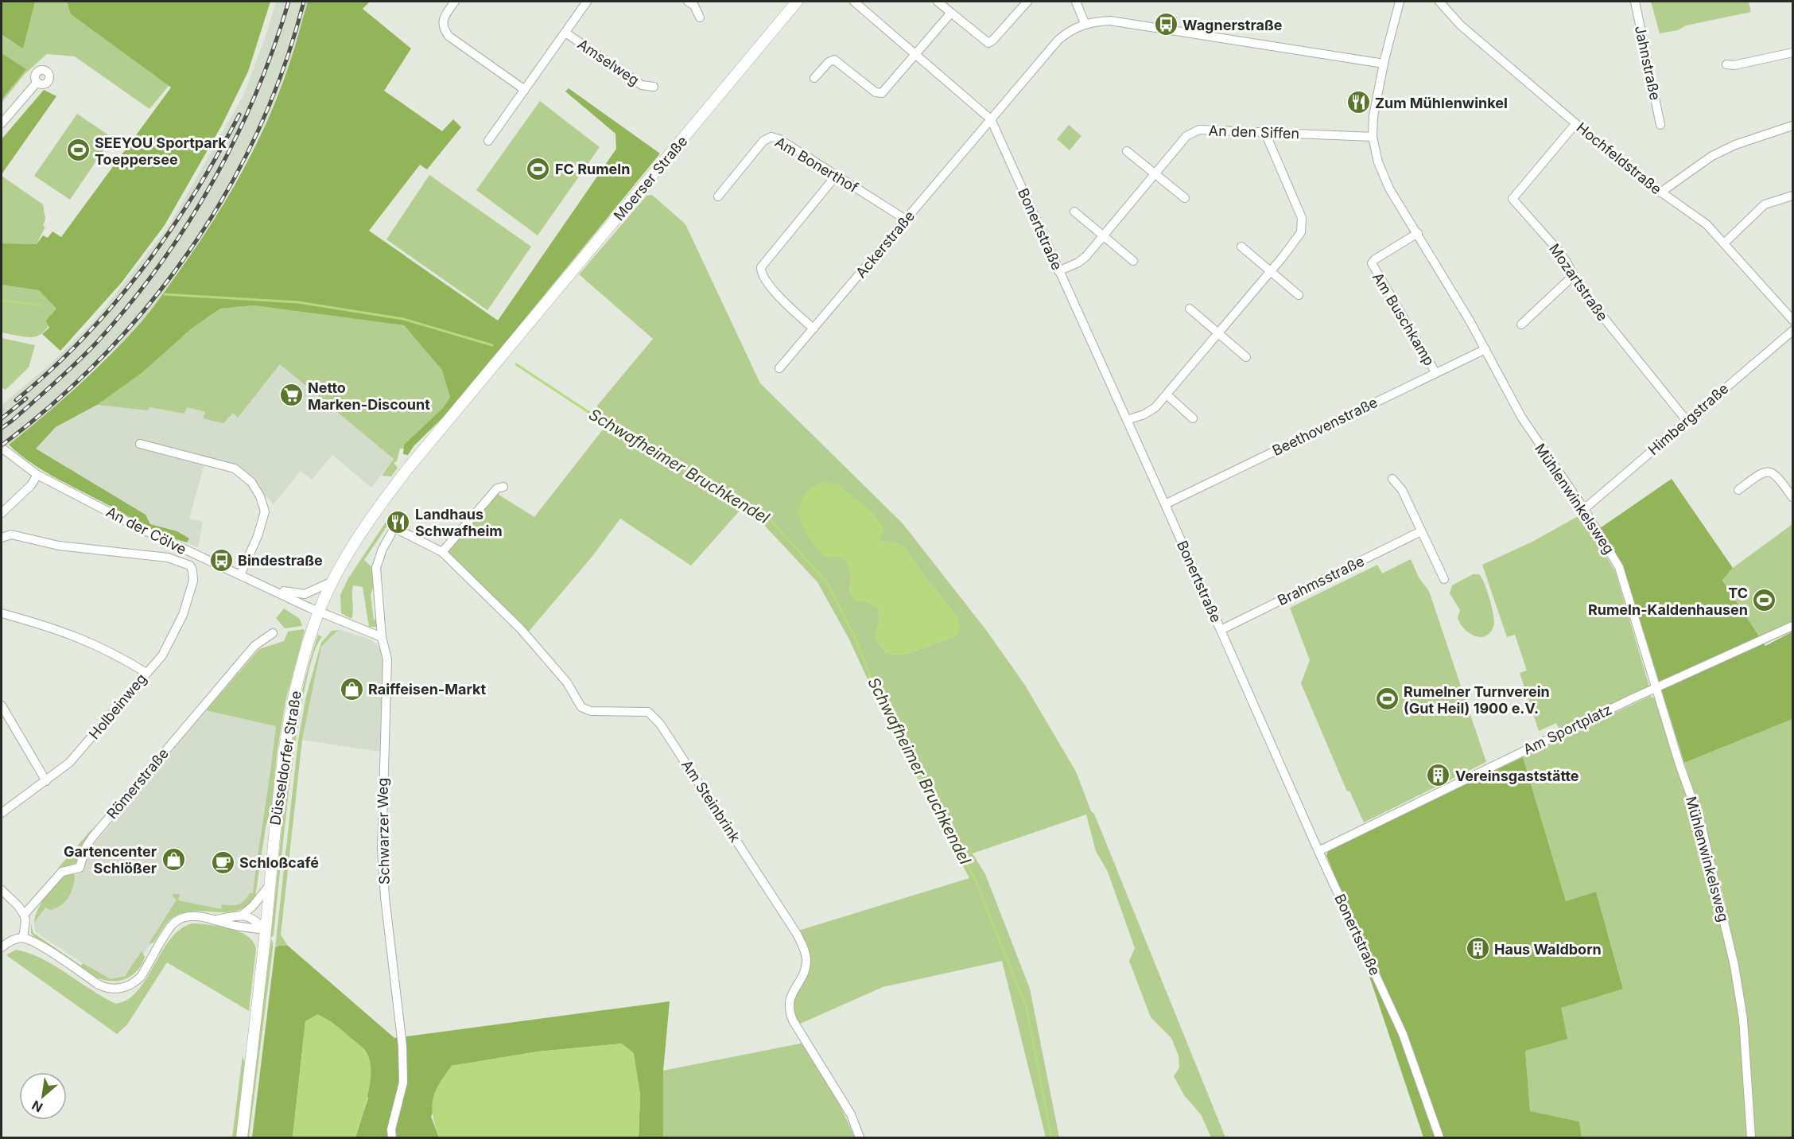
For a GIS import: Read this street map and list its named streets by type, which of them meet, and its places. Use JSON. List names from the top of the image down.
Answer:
{
  "streets": {
    "main road": ["Moerser Straße", "Düsseldorfer Straße"],
    "street": [
      "Amselweg",
      "Jahnstraße",
      "An den Siffen",
      "Hochfeldstraße",
      "Am Bonerthof",
      "Bonertstraße",
      "Ackerstraße",
      "Mozartstraße",
      "Am Buschkamp",
      "Himbergstraße",
      "Beethovenstraße",
      "Mühlenwinkelsweg",
      "An der Cölve",
      "Brahmsstraße",
      "Holbeinweg",
      "Am Sportplatz",
      "Römerstraße",
      "Am Steinbrink",
      "Schwarzer Weg"
    ]
  },
  "crossings": [
    ["An den Siffen", "Bonertstraße"],
    ["An den Siffen", "Mühlenwinkelsweg"],
    ["Hochfeldstraße", "Mozartstraße"],
    ["Am Bonerthof", "Ackerstraße"],
    ["Moerser Straße", "Düsseldorfer Straße"],
    ["Bonertstraße", "Ackerstraße"],
    ["Bonertstraße", "Beethovenstraße"],
    ["Bonertstraße", "Brahmsstraße"],
    ["Bonertstraße", "Am Sportplatz"],
    ["Mozartstraße", "Himbergstraße"],
    ["Am Buschkamp", "Beethovenstraße"],
    ["Am Buschkamp", "Mühlenwinkelsweg"],
    ["Himbergstraße", "Mühlenwinkelsweg"],
    ["Beethovenstraße", "Mühlenwinkelsweg"],
    ["Mühlenwinkelsweg", "Am Sportplatz"],
    ["An der Cölve", "Düsseldorfer Straße"],
    ["An der Cölve", "Schwarzer Weg"],
    ["Am Steinbrink", "Schwarzer Weg"]
  ],
  "water": ["Schwafheimer Bruchkendel"],
  "places": {
    "bus stop": ["Wagnerstraße", "Bindestraße"],
    "restaurant": ["Zum Mühlenwinkel", "Landhaus Schwafheim"],
    "sports": [
      "SEEYOU Sportpark Toeppersee",
      "FC Rumeln",
      "TC Rumeln-Kaldenhausen",
      "Rumelner Turnverein (Gut Heil) 1900 e.V."
    ],
    "supermarket": ["Netto Marken-Discount"],
    "shop": ["Raiffeisen-Markt", "Gartencenter Schlößer"],
    "building": ["Vereinsgaststätte", "Haus Waldborn"],
    "cafe": ["Schloßcafé"]
  },
  "north": "bottom left"
}
